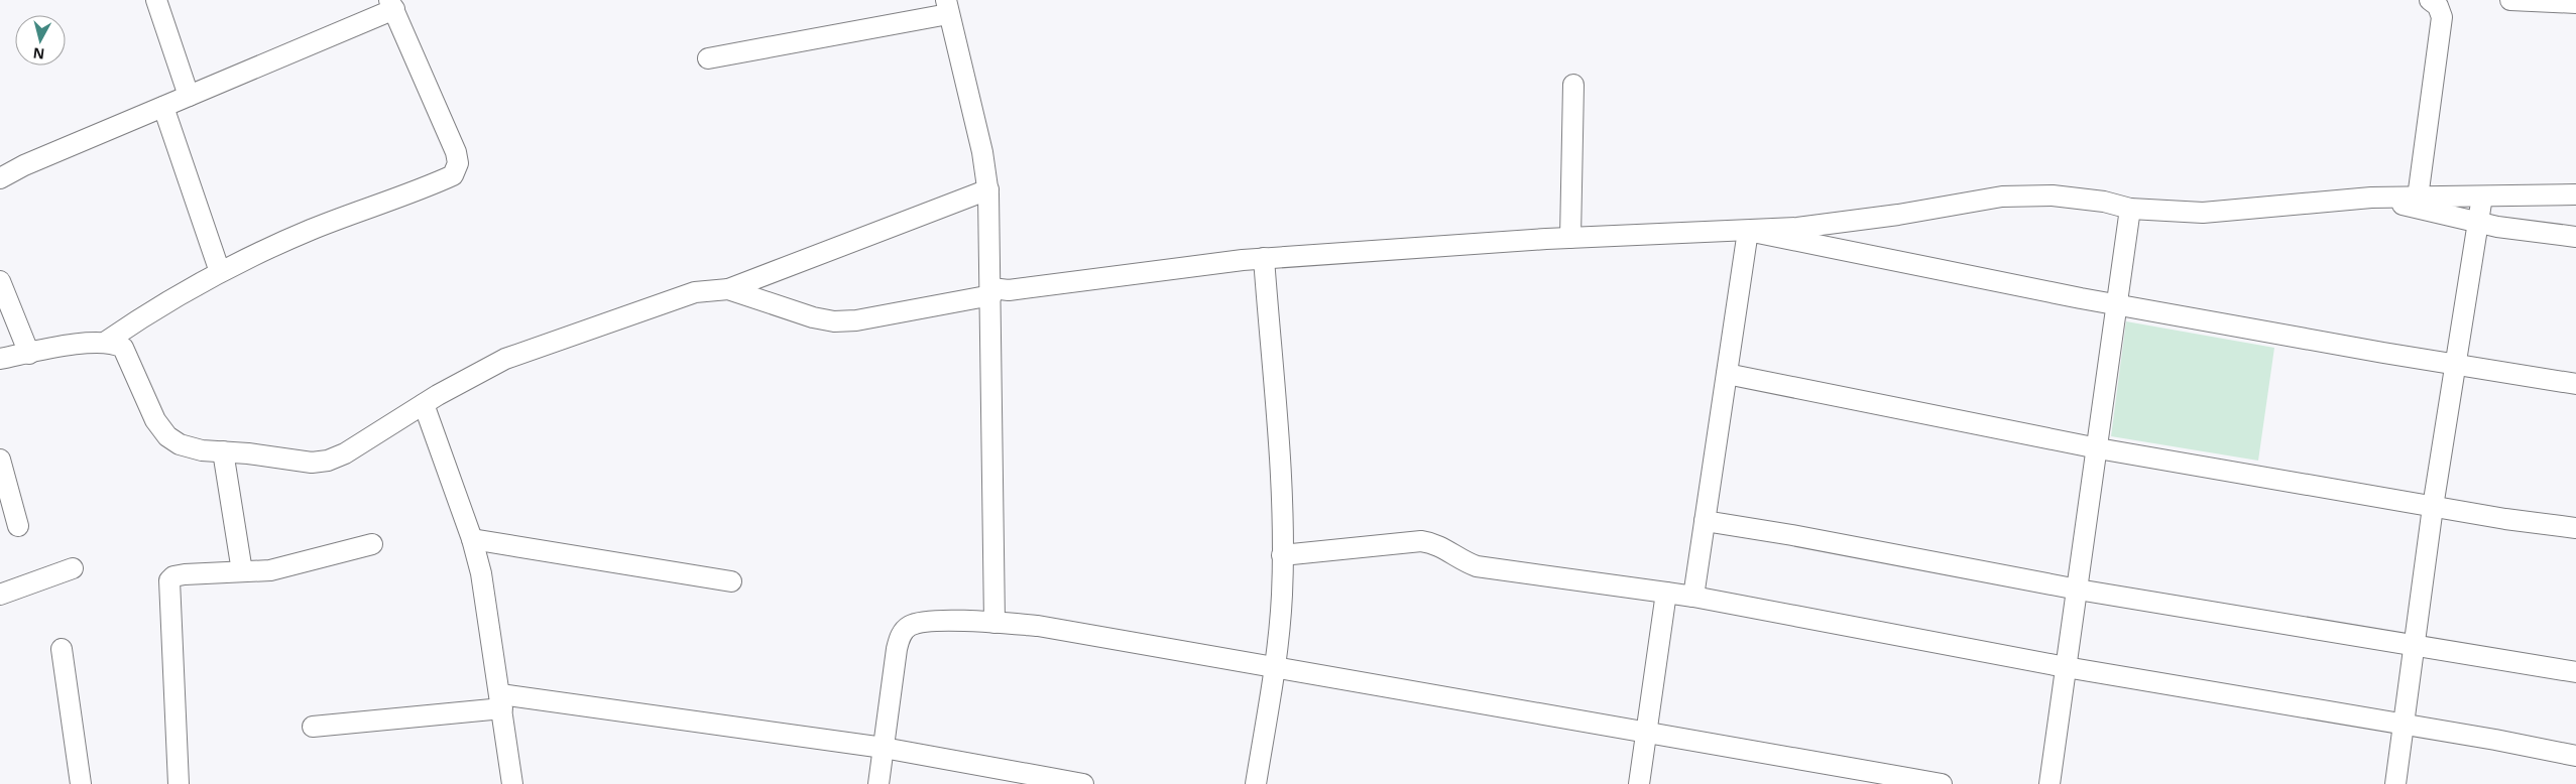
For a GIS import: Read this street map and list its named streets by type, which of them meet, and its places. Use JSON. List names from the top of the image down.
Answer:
{
  "north": "bottom"
}
